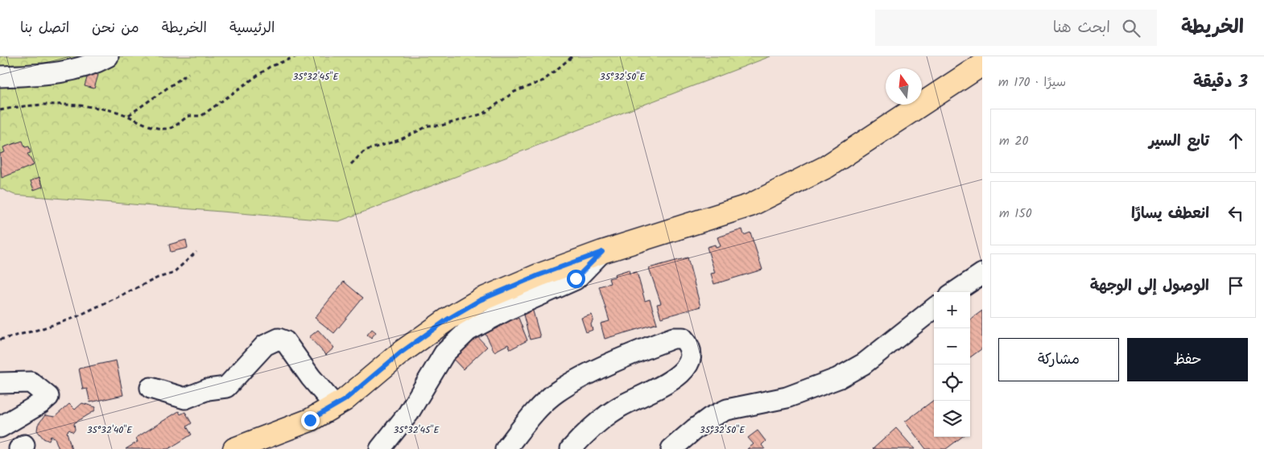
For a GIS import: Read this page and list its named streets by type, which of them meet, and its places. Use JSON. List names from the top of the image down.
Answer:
{
  "north": "top",
  "page": {
    "header": "الخريطة",
    "search": "ابحث هنا",
    "nav": [
      "الرئيسية",
      "الخريطة",
      "من نحن",
      "اتصل بنا"
    ],
    "heading": ["3 دقيقة", "سيرًا · 170 m"],
    "list": [
      ["تابع السير", "20 m"],
      ["انعطف يسارًا", "150 m"],
      "الوصول إلى الوجهة"
    ],
    "map_buttons": ["+", "−"],
    "buttons": ["حفظ", "مشاركة"]
  },
  "coordinates": ["35°32'45\"E", "35°32'50\"E", "35°32'40\"E"]
}
